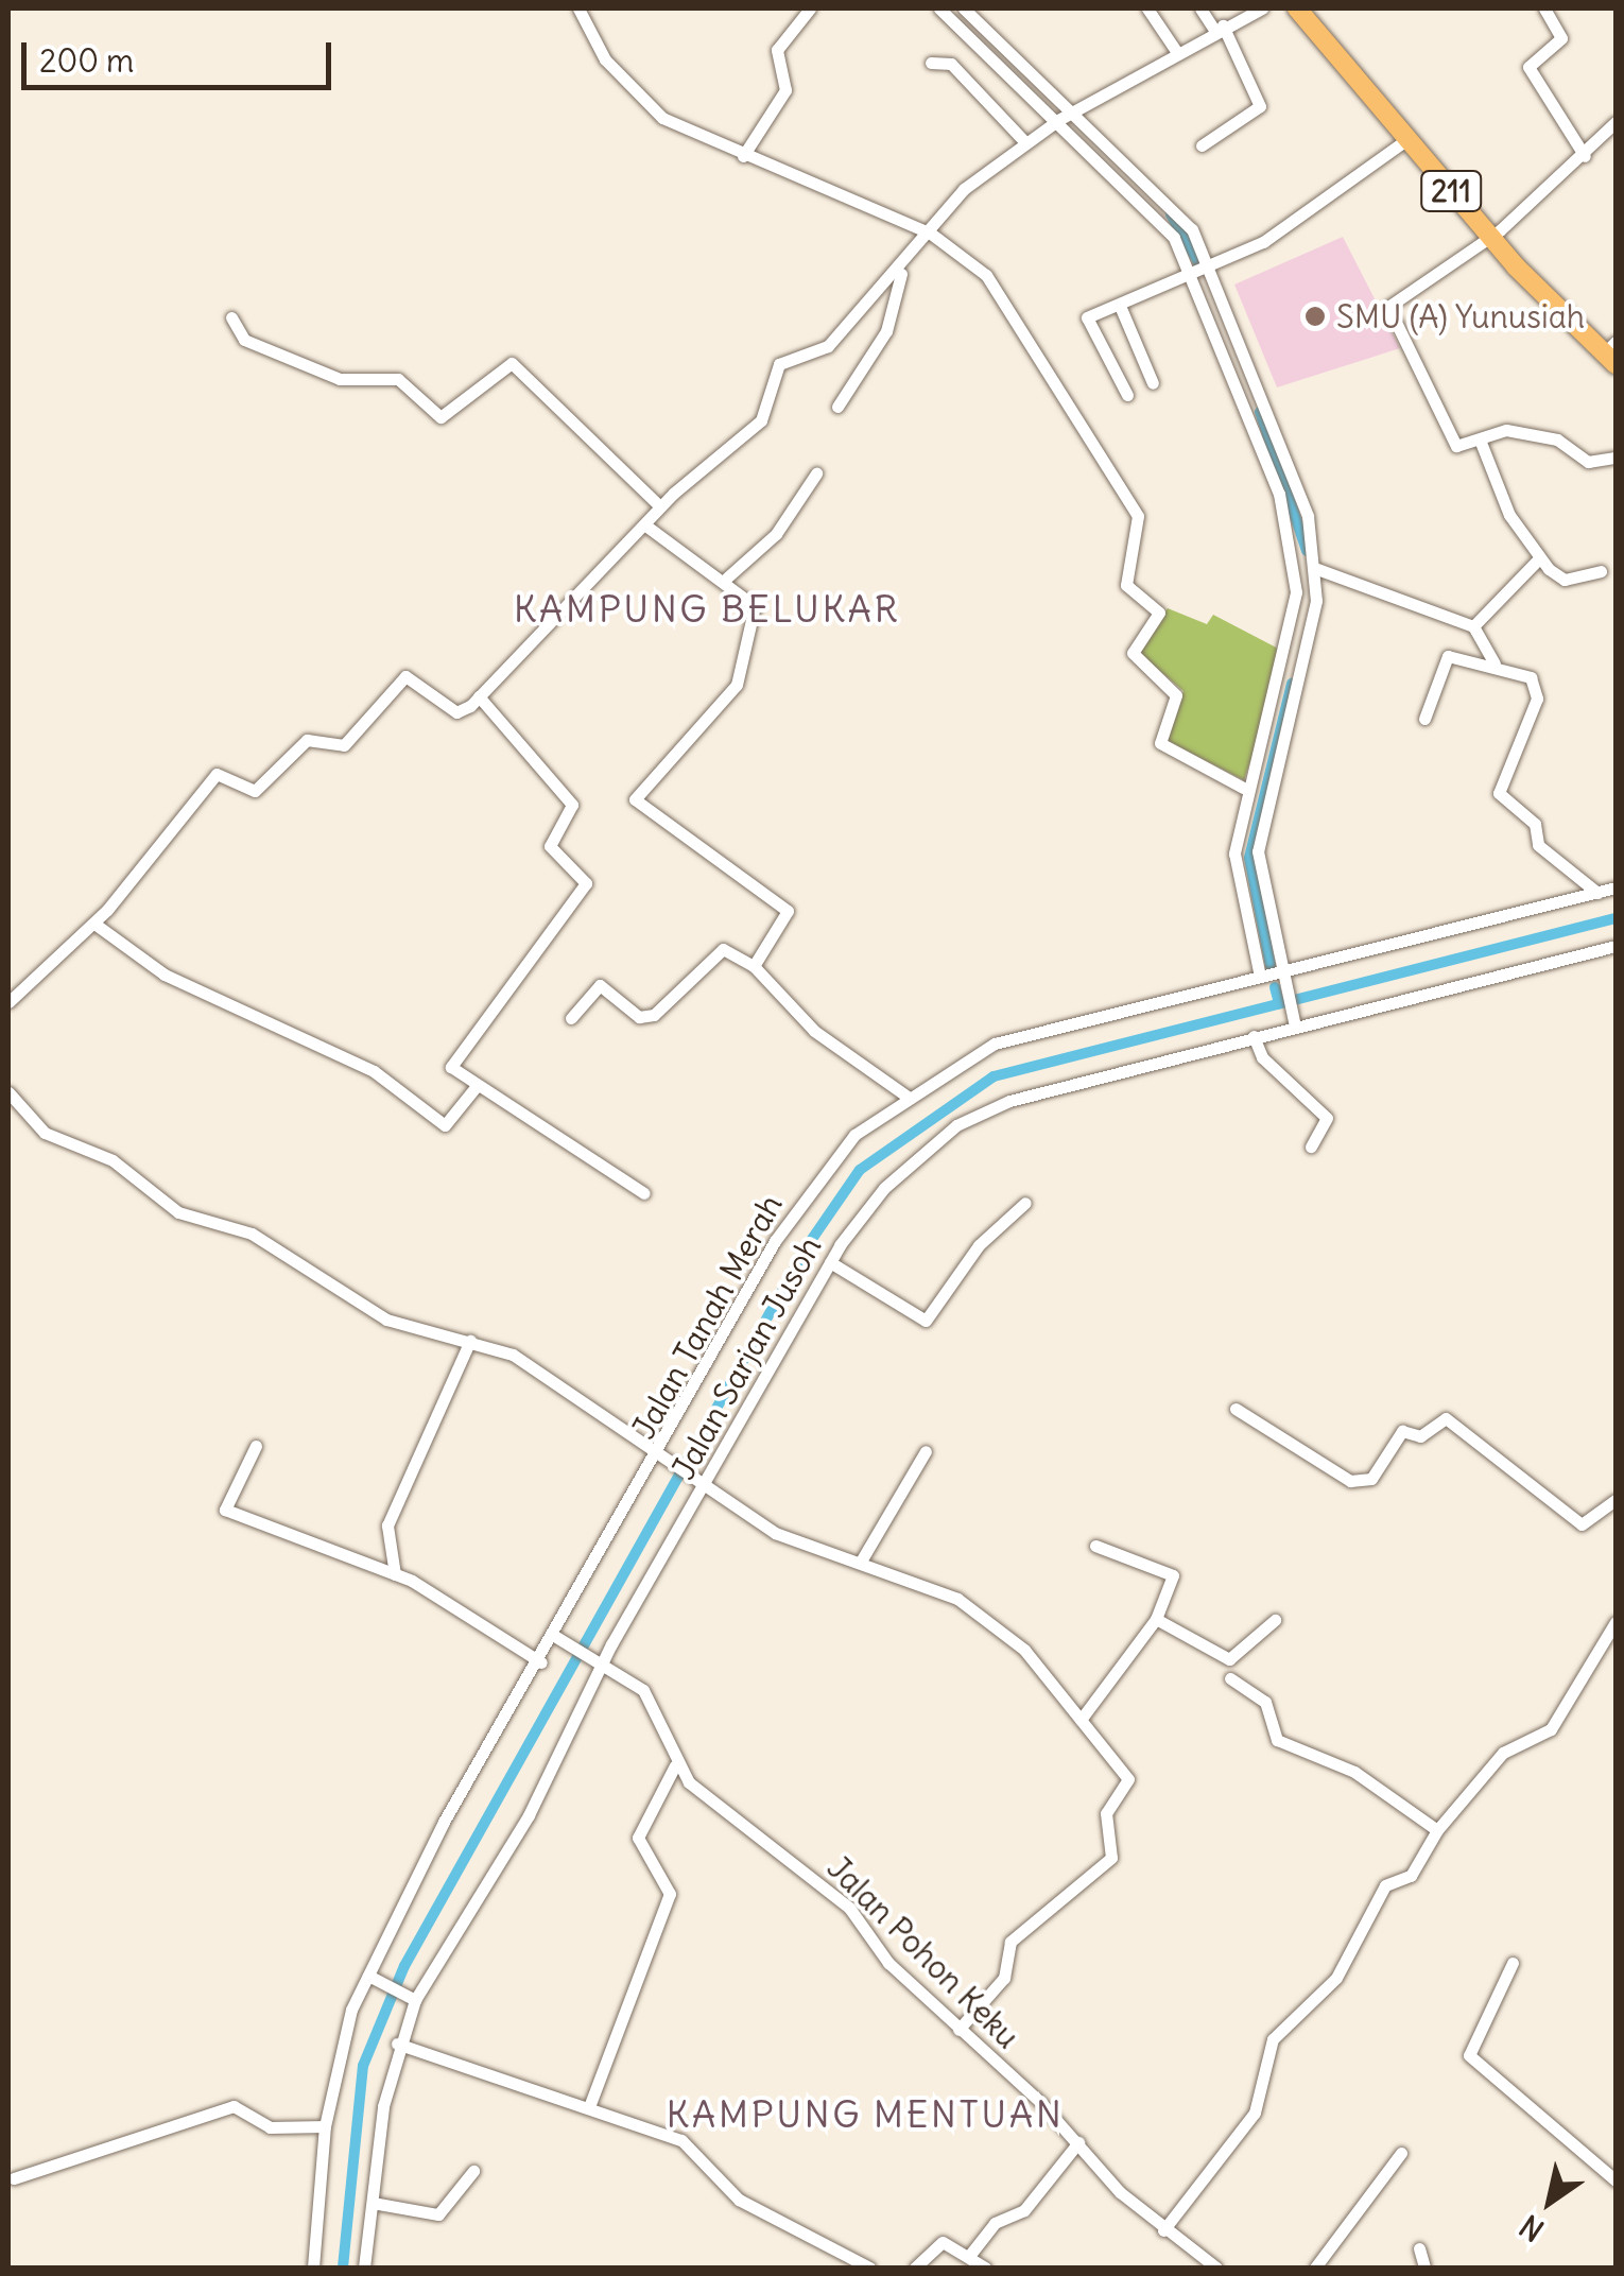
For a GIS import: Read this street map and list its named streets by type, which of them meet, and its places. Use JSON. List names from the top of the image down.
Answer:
{
  "streets": {
    "main road": ["211"],
    "street": ["Jalan Tanah Merah", "Jalan Sarjan Jusoh", "Jalan Pohon Keku"]
  },
  "districts": ["KAMPUNG BELUKAR", "KAMPUNG MENTUAN"],
  "places": ["SMU (A) Yunusiah"],
  "scale_bar": "200 m",
  "north": "bottom left"
}
